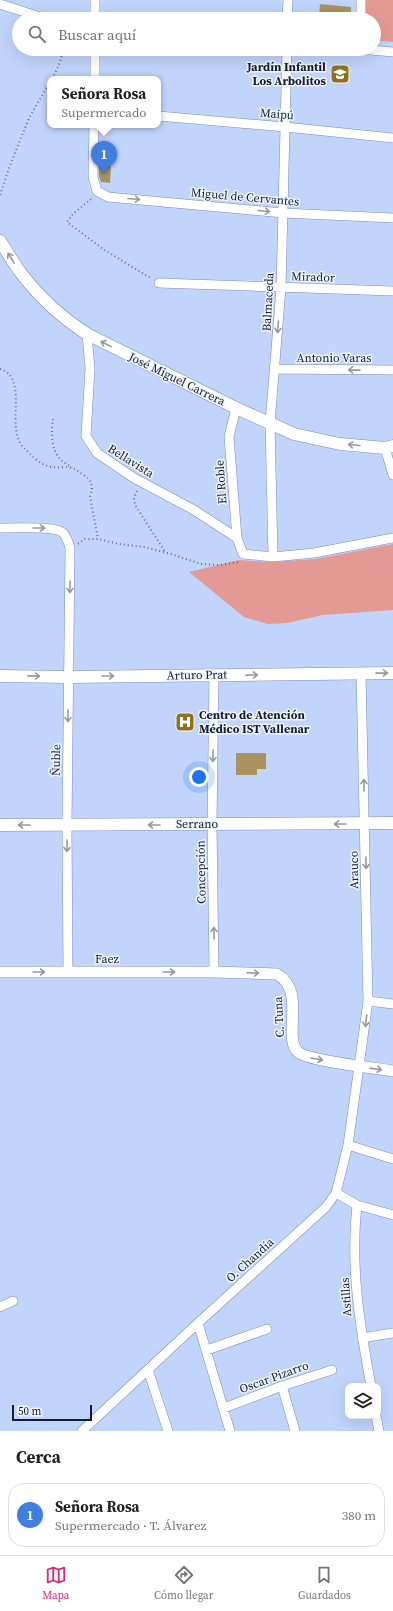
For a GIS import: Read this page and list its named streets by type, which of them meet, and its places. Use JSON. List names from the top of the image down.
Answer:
{
  "streets": {
    "main road": ["José Miguel Carrera", "Arturo Prat", "Serrano"],
    "street": [
      "Maipú",
      "Miguel de Cervantes",
      "Mirador",
      "Balmaceda",
      "Antonio Varas",
      "Bellavista",
      "El Roble",
      "Ñuble",
      "Arauco",
      "Concepción",
      "Faez",
      "C. Tuna",
      "O. Chandía",
      "Astillas",
      "Oscar Pizarro"
    ]
  },
  "crossings": [
    ["Maipú", "Balmaceda"],
    ["Miguel de Cervantes", "Balmaceda"],
    ["Mirador", "Balmaceda"],
    ["Balmaceda", "Antonio Varas"],
    ["Balmaceda", "José Miguel Carrera"],
    ["José Miguel Carrera", "Bellavista"],
    ["José Miguel Carrera", "El Roble"],
    ["Bellavista", "El Roble"],
    ["Arturo Prat", "Ñuble"],
    ["Arturo Prat", "Arauco"],
    ["Arturo Prat", "Concepción"],
    ["Ñuble", "Serrano"],
    ["Ñuble", "Faez"],
    ["Serrano", "Arauco"],
    ["Serrano", "Concepción"],
    ["Arauco", "C. Tuna"],
    ["Arauco", "O. Chandía"],
    ["Concepción", "Faez"],
    ["Concepción", "C. Tuna"],
    ["Faez", "C. Tuna"],
    ["C. Tuna", "O. Chandía"]
  ],
  "one_way": [
    "Miguel de Cervantes",
    "Antonio Varas",
    "José Miguel Carrera",
    "Arturo Prat",
    "Ñuble",
    "Serrano",
    "Faez",
    "C. Tuna"
  ],
  "places": {
    "school or university": ["Jardín Infantil Los Arbolitos"],
    "hospital": ["Centro de Atención Médico IST Vallenar"]
  },
  "scale_bar": "50 m",
  "page": {
    "search": "Buscar aquí",
    "popup": ["Señora Rosa", "Supermercado"],
    "pins": "1",
    "scale": "50 m",
    "heading": "Cerca",
    "list": [
      {
        "mark": "1",
        "name": "Señora Rosa",
        "note": "Supermercado · T. Álvarez",
        "value": "380 m"
      }
    ],
    "nav": ["Mapa", "Cómo llegar", "Guardados"]
  }
}
